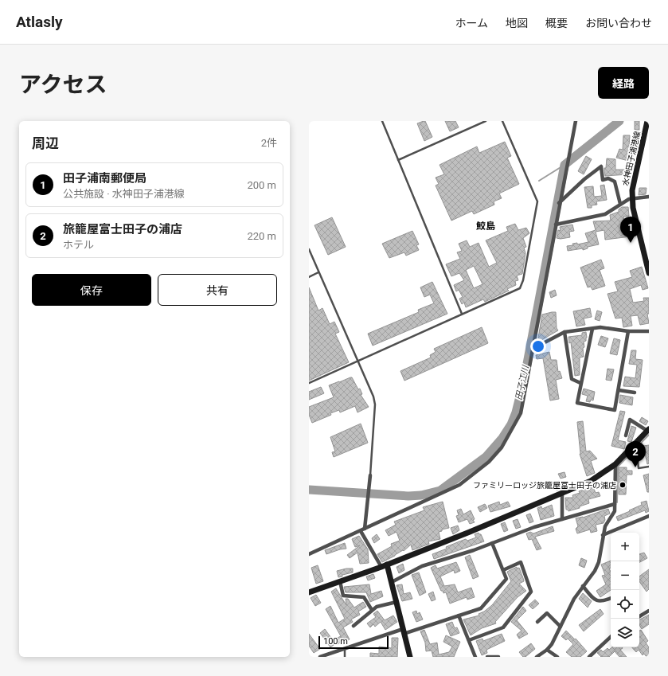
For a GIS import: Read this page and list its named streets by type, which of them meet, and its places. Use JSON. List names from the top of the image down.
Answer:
{
  "streets": {
    "street": ["水神田子浦港線"]
  },
  "districts": ["鮫島"],
  "water": ["田子江川"],
  "places": ["ファミリーロッジ旅籠屋富士田子の浦店"],
  "scale_bar": "100 m",
  "page": {
    "header": "Atlasly",
    "nav": [
      "ホーム",
      "地図",
      "概要",
      "お問い合わせ"
    ],
    "title": "アクセス",
    "buttons": [
      "経路",
      ["保存", "共有"]
    ],
    "heading": ["周辺", "2件"],
    "list": [
      {
        "mark": "1",
        "name": "田子浦南郵便局",
        "note": "公共施設 · 水神田子浦港線",
        "value": "200 m"
      },
      {
        "mark": "2",
        "name": "旅籠屋富士田子の浦店",
        "note": "ホテル",
        "value": "220 m"
      }
    ],
    "pins": ["1", "2"],
    "map_buttons": ["+", "−"],
    "scale": "100 m"
  }
}
